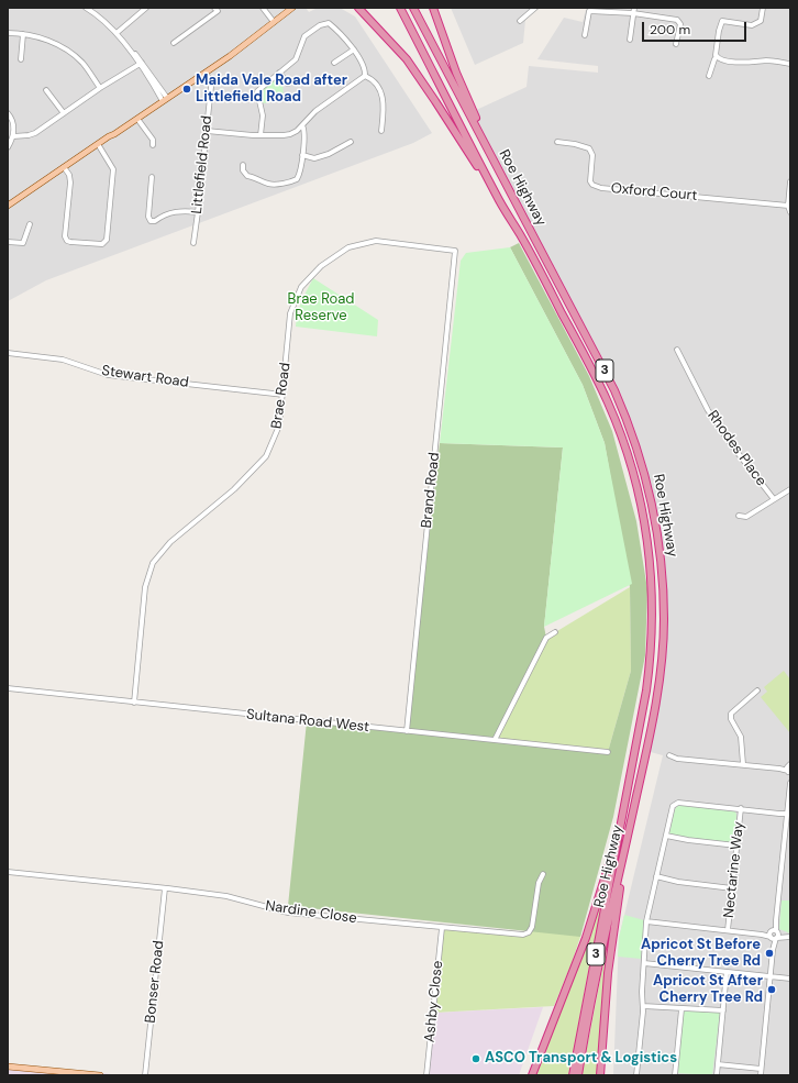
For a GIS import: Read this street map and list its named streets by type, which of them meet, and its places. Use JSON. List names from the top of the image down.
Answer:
{
  "streets": {
    "highway": ["Roe Highway", "3"],
    "street": [
      "Littlefield Road",
      "Oxford Court",
      "Stewart Road",
      "Brae Road",
      "Rhodes Place",
      "Brand Road",
      "Sultana Road West",
      "Nectarine Way",
      "Nardine Close",
      "Bonser Road",
      "Ashby Close"
    ]
  },
  "crossings": [
    ["Stewart Road", "Brae Road"],
    ["Brae Road", "Brand Road"],
    ["Brae Road", "Sultana Road West"],
    ["Brand Road", "Sultana Road West"],
    ["Nardine Close", "Bonser Road"],
    ["Nardine Close", "Ashby Close"]
  ],
  "parks": ["Brae Road Reserve"],
  "places": [
    "Maida Vale Road after Littlefield Road",
    "Apricot St Before Cherry Tree Rd",
    "Apricot St After Cherry Tree Rd",
    "ASCO Transport & Logistics"
  ],
  "scale_bar": "200 m"
}
